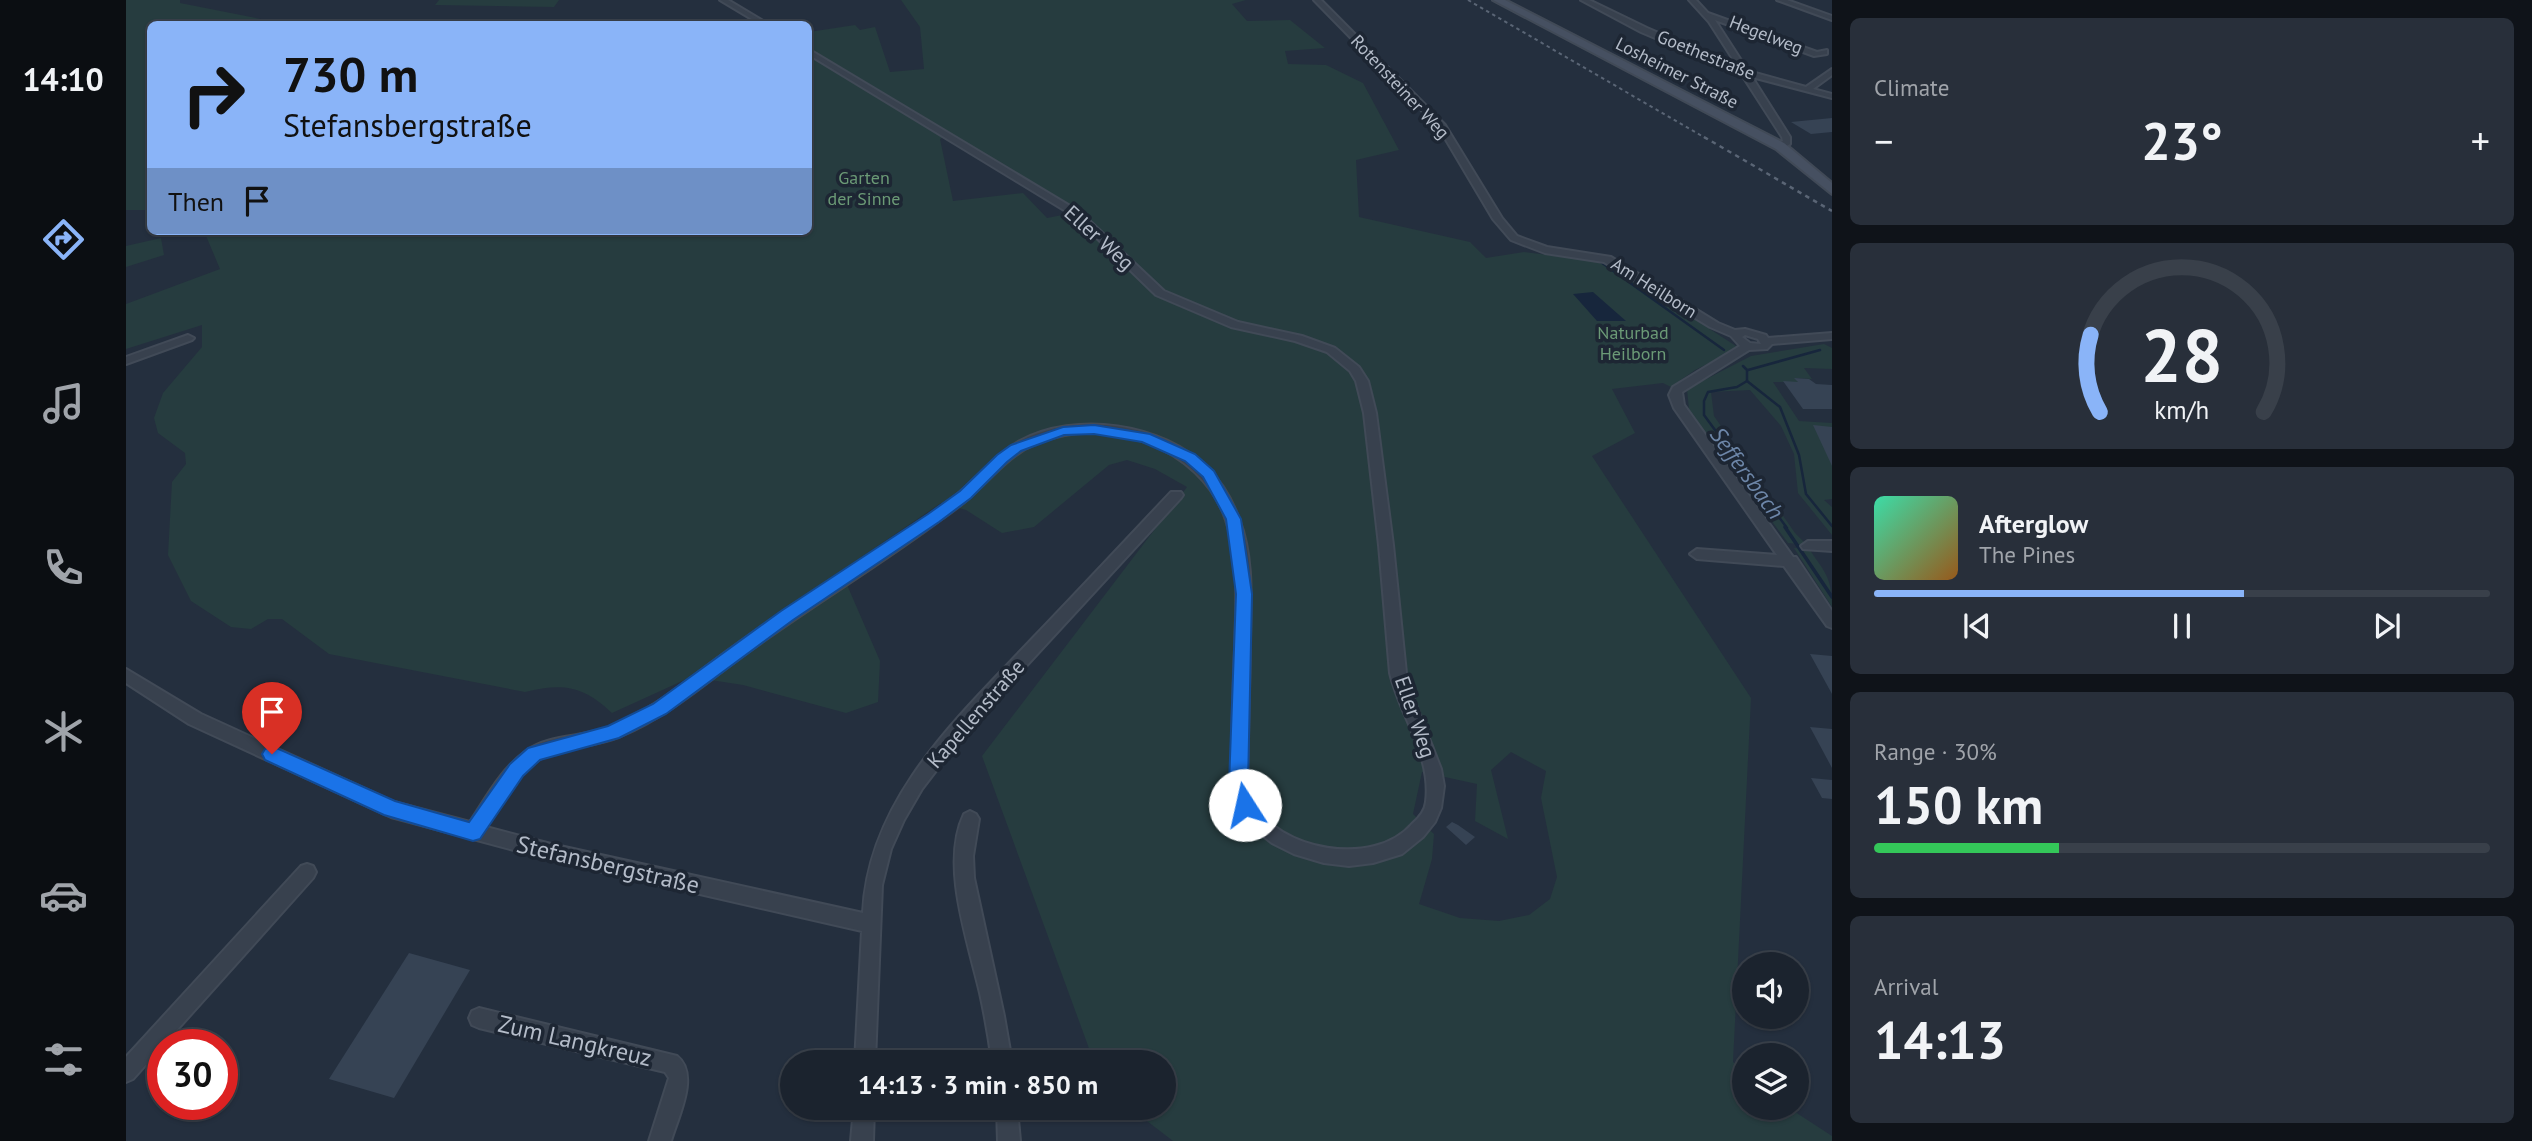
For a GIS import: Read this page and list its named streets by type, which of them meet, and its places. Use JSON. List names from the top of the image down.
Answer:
{
  "streets": {
    "main road": ["Losheimer Straße"],
    "street": [
      "Hegelweg",
      "Goethestraße",
      "Rotensteiner Weg",
      "Eller Weg",
      "Am Heilborn",
      "Kapellenstraße",
      "Stefansbergstraße",
      "Zum Langkreuz"
    ]
  },
  "crossings": [
    ["Rotensteiner Weg", "Am Heilborn"],
    ["Eller Weg", "Stefansbergstraße"],
    ["Kapellenstraße", "Stefansbergstraße"]
  ],
  "water": ["Seffersbach"],
  "parks": ["Garten der Sinne", "Naturbad Heilborn"],
  "page": {
    "tabs": "14:10",
    "tile": [
      "Climate",
      ["Range · 30%", "150 km"],
      ["Arrival", "14:13"]
    ],
    "turn": ["730 m", "Stefansbergstraße"],
    "heat": ["−", "23°", "+"],
    "then": "Then",
    "song": ["Afterglow", "The Pines"],
    "limit": "30",
    "trip": "14:13 · 3 min · 850 m",
    "gauge": ["28", "km/h"]
  }
}
